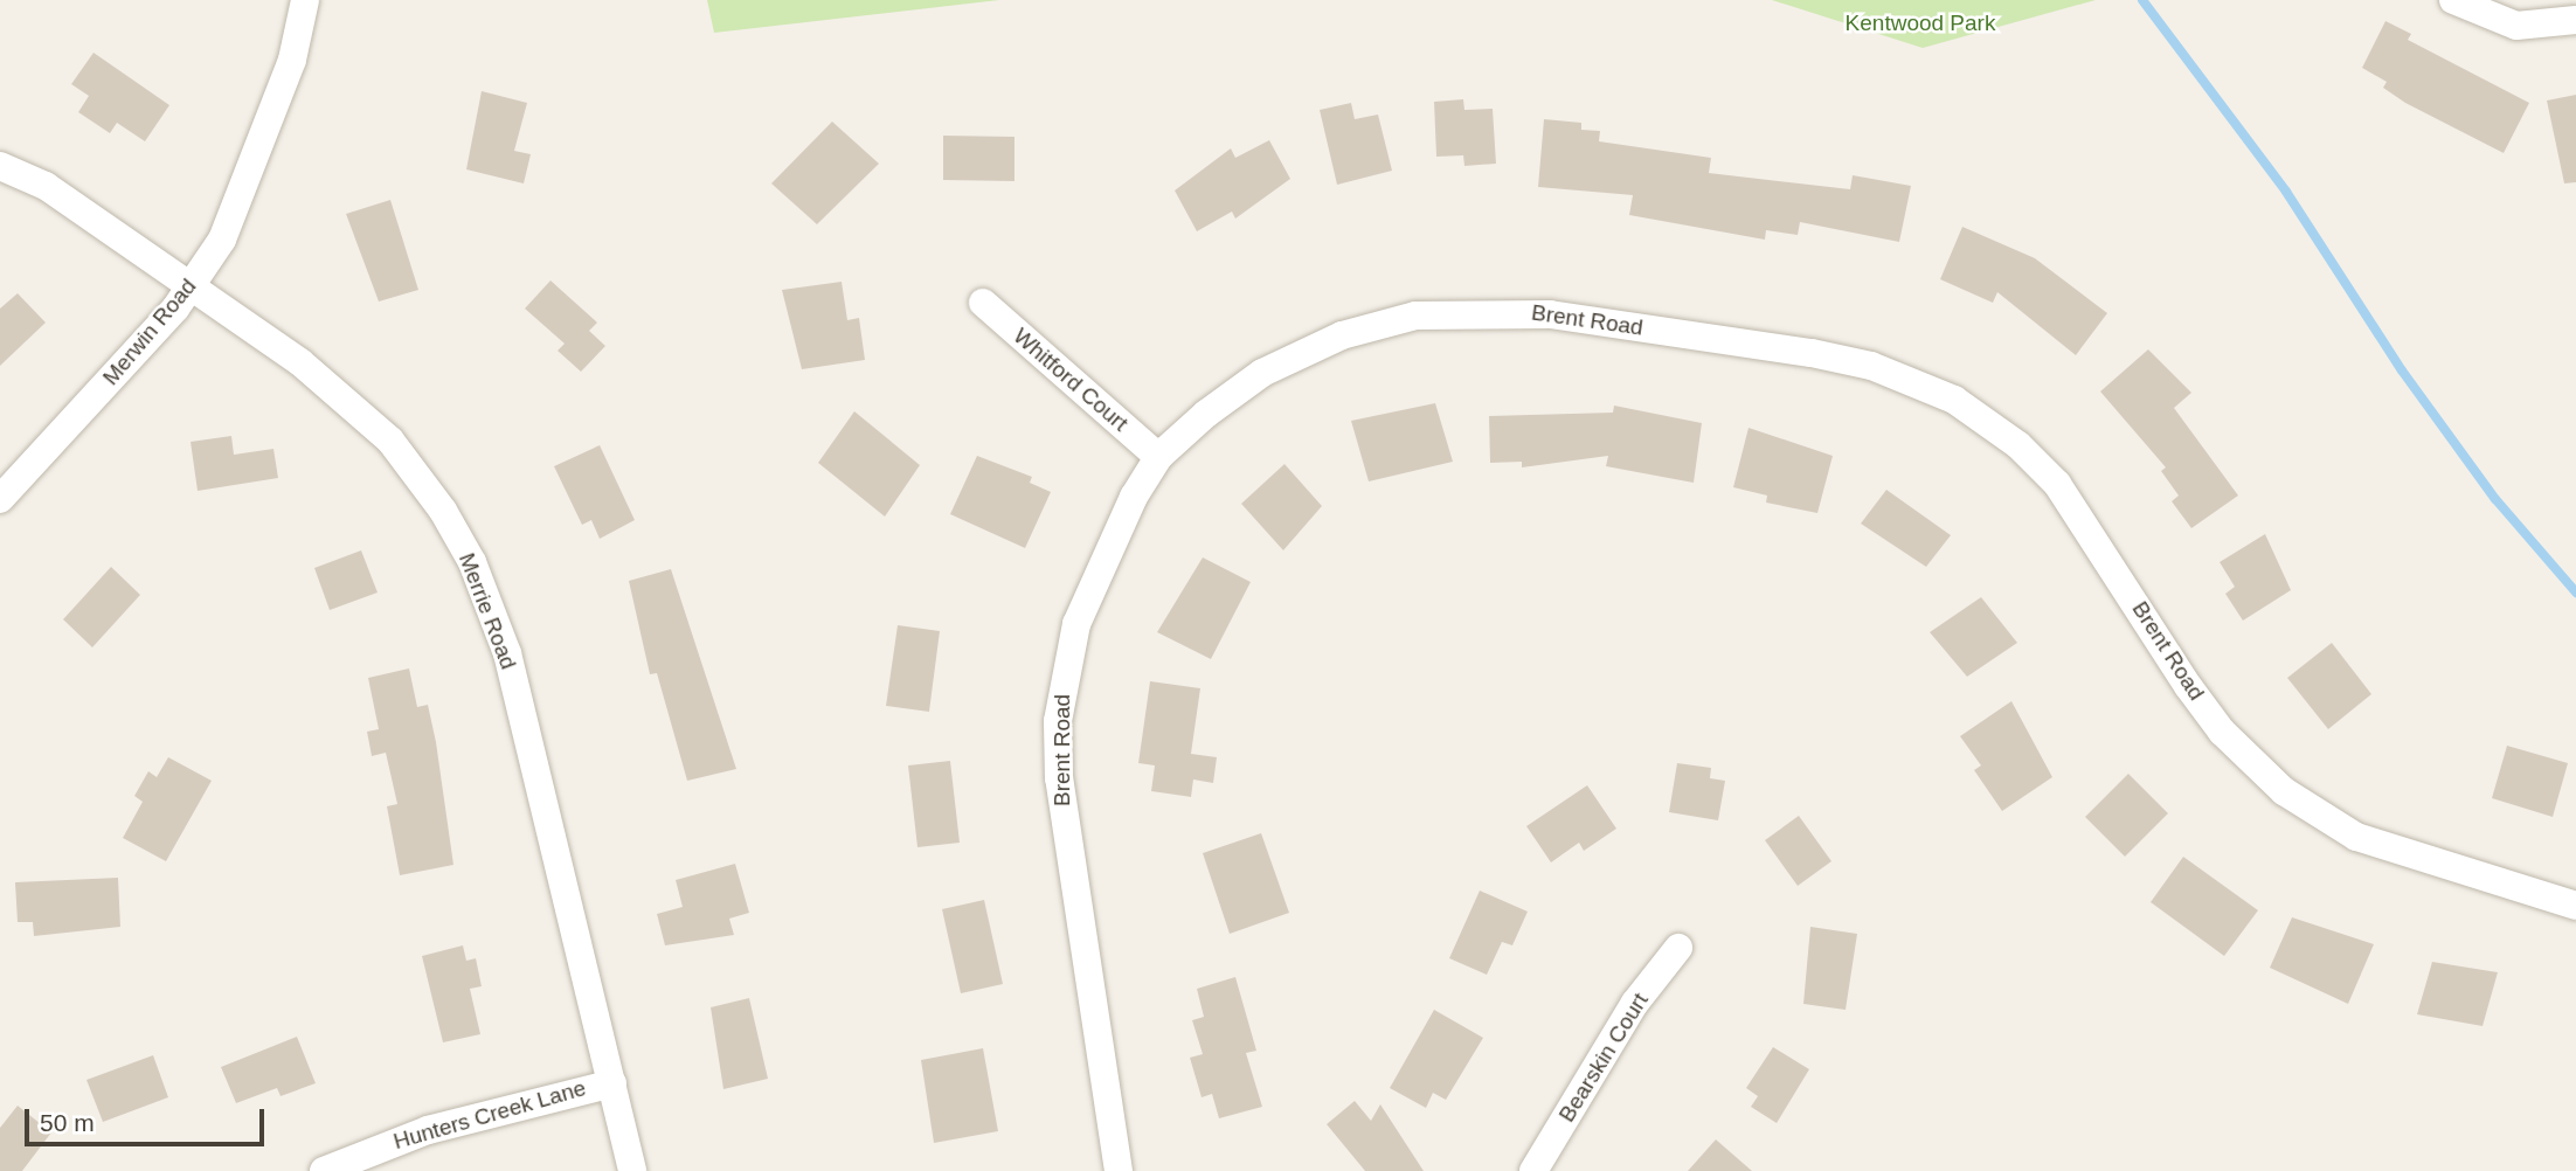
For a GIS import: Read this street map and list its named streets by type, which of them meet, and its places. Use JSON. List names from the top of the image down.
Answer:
{
  "streets": {
    "street": [
      "Brent Road",
      "Merwin Road",
      "Whitford Court",
      "Merrie Road",
      "Bearskin Court",
      "Hunters Creek Lane"
    ]
  },
  "crossings": [
    ["Brent Road", "Whitford Court"],
    ["Merwin Road", "Merrie Road"],
    ["Merrie Road", "Hunters Creek Lane"]
  ],
  "parks": ["Kentwood Park"],
  "scale_bar": "50 m"
}
